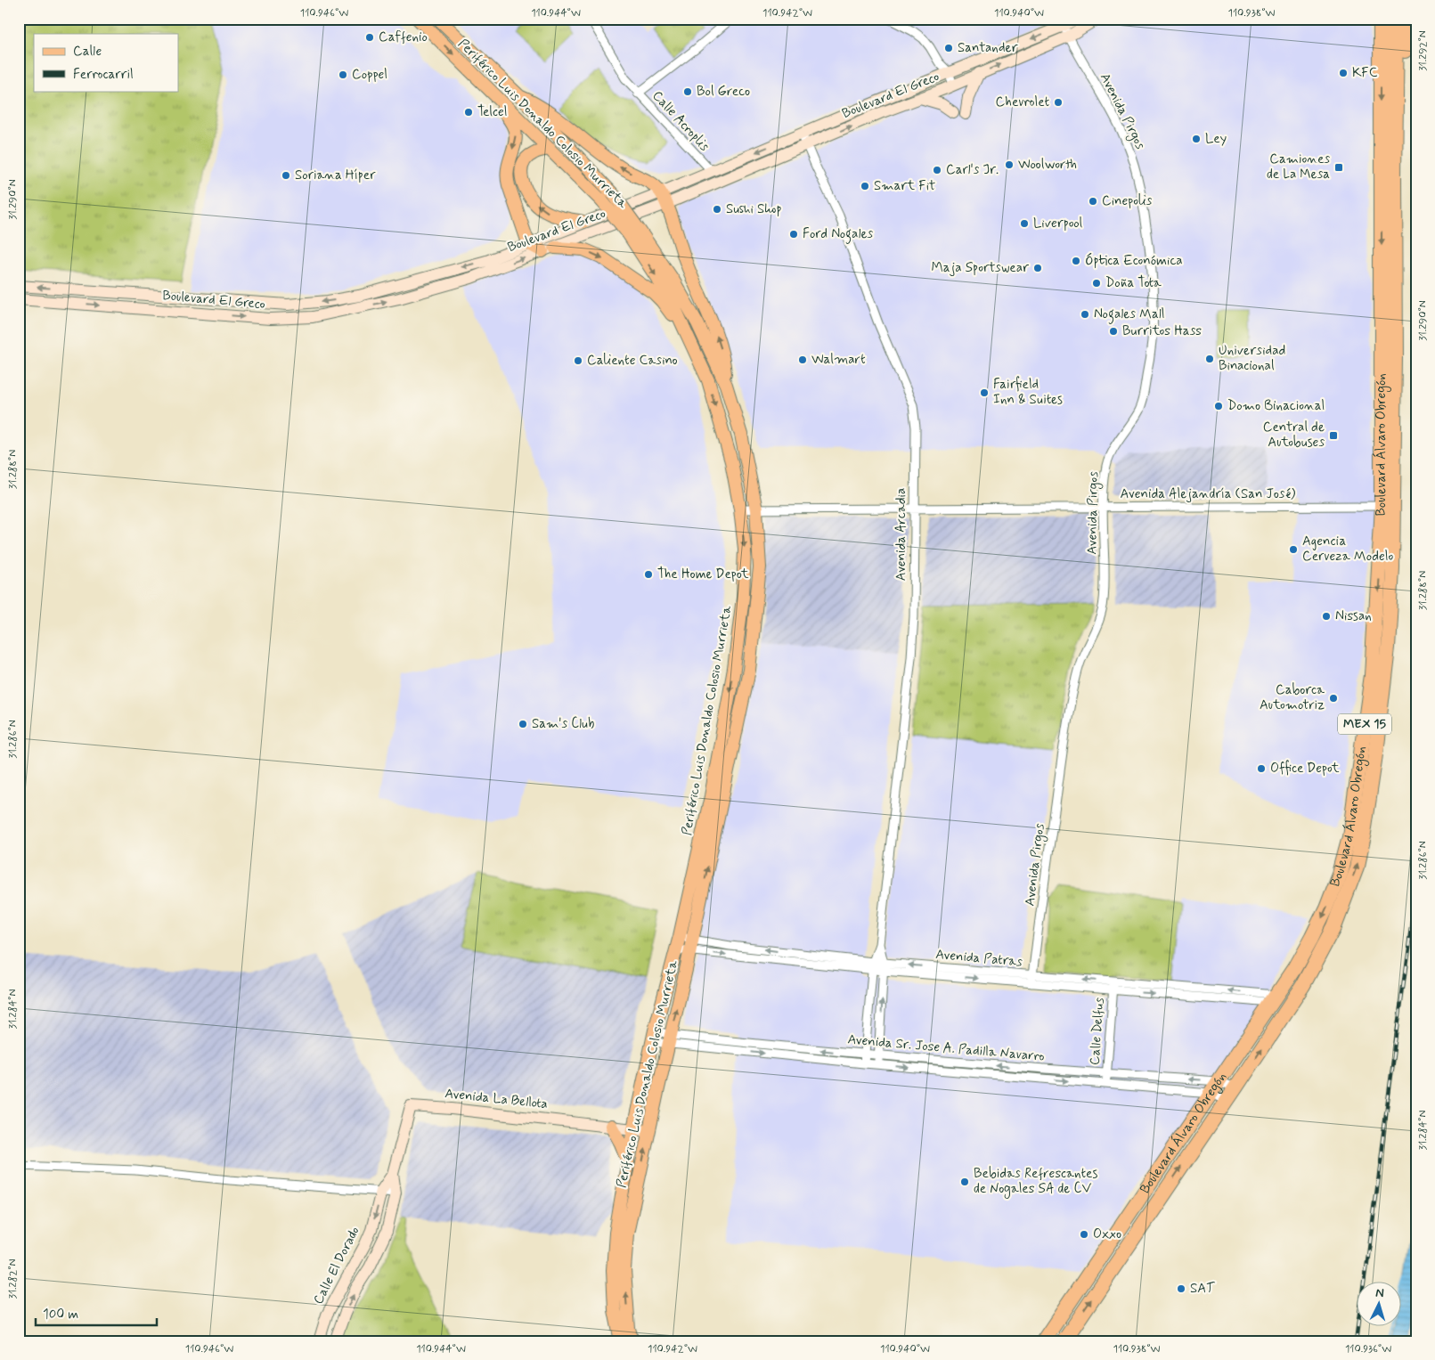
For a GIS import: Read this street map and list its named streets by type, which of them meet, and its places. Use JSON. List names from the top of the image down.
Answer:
{
  "streets": {
    "highway": ["Boulevard Álvaro Obregón", "MEX 15"],
    "main road": [
      "Boulevard El Greco",
      "Periférico Luis Donaldo Colosio Murrieta",
      "Avenida La Bellota",
      "Calle El Dorado"
    ],
    "street": [
      "Avenida Pirgos",
      "Calle Acroplis",
      "Avenida Alejandría (San José)",
      "Avenida Arcadia",
      "Avenida Patras",
      "Calle Delfus",
      "Avenida Sr. Jose A. Padilla Navarro"
    ]
  },
  "crossings": [
    ["Boulevard El Greco", "Avenida Pirgos"],
    ["Boulevard El Greco", "Calle Acroplis"],
    ["Boulevard El Greco", "Avenida Arcadia"],
    ["Avenida Pirgos", "Avenida Alejandría (San José)"],
    ["Avenida Pirgos", "Avenida Patras"],
    ["Periférico Luis Donaldo Colosio Murrieta", "Avenida Alejandría (San José)"],
    ["Periférico Luis Donaldo Colosio Murrieta", "Avenida Patras"],
    ["Periférico Luis Donaldo Colosio Murrieta", "Avenida Sr. Jose A. Padilla Navarro"],
    ["Periférico Luis Donaldo Colosio Murrieta", "Avenida La Bellota"],
    ["Boulevard Álvaro Obregón", "Avenida Alejandría (San José)"],
    ["Boulevard Álvaro Obregón", "Avenida Patras"],
    ["Boulevard Álvaro Obregón", "Avenida Sr. Jose A. Padilla Navarro"],
    ["Avenida Alejandría (San José)", "Avenida Arcadia"],
    ["Avenida Arcadia", "Avenida Patras"],
    ["Avenida Arcadia", "Avenida Sr. Jose A. Padilla Navarro"],
    ["Avenida Patras", "Calle Delfus"],
    ["Calle Delfus", "Avenida Sr. Jose A. Padilla Navarro"],
    ["Avenida La Bellota", "Calle El Dorado"]
  ],
  "places": {
    "other": [
      "Caffenio",
      "Santander",
      "KFC",
      "Coppel",
      "Bol Greco",
      "Chevrolet",
      "Telcel",
      "Ley",
      "Woolworth",
      "Carl's Jr.",
      "Soriana Híper",
      "Smart Fit",
      "Cinepolis",
      "Sushi Shop",
      "Liverpool",
      "Ford Nogales",
      "Óptica Económica",
      "Maja Sportswear",
      "Doña Tota",
      "Nogales Mall",
      "Burritos Hass",
      "Universidad Binacional",
      "Walmart",
      "Caliente Casino",
      "Fairfield Inn & Suites",
      "Domo Binacional",
      "Agencia Cerveza Modelo",
      "The Home Depot",
      "Nissan",
      "Caborca Automotriz",
      "Sam's Club",
      "Office Depot",
      "Bebidas Refrescantes de Nogales SA de CV",
      "Oxxo",
      "SAT"
    ],
    "transit": ["Camiones de La Mesa", "Central de Autobuses"]
  },
  "legend": ["Calle", "Ferrocarril"],
  "scale_bar": "100 m",
  "north": "top",
  "coordinates": [
    "110.946°W",
    "110.944°W",
    "110.942°W",
    "110.940°W",
    "110.938°W",
    "31.292°N",
    "31.290°N",
    "31.288°N",
    "31.286°N",
    "31.284°N",
    "31.282°N",
    "110.936°W"
  ]
}
